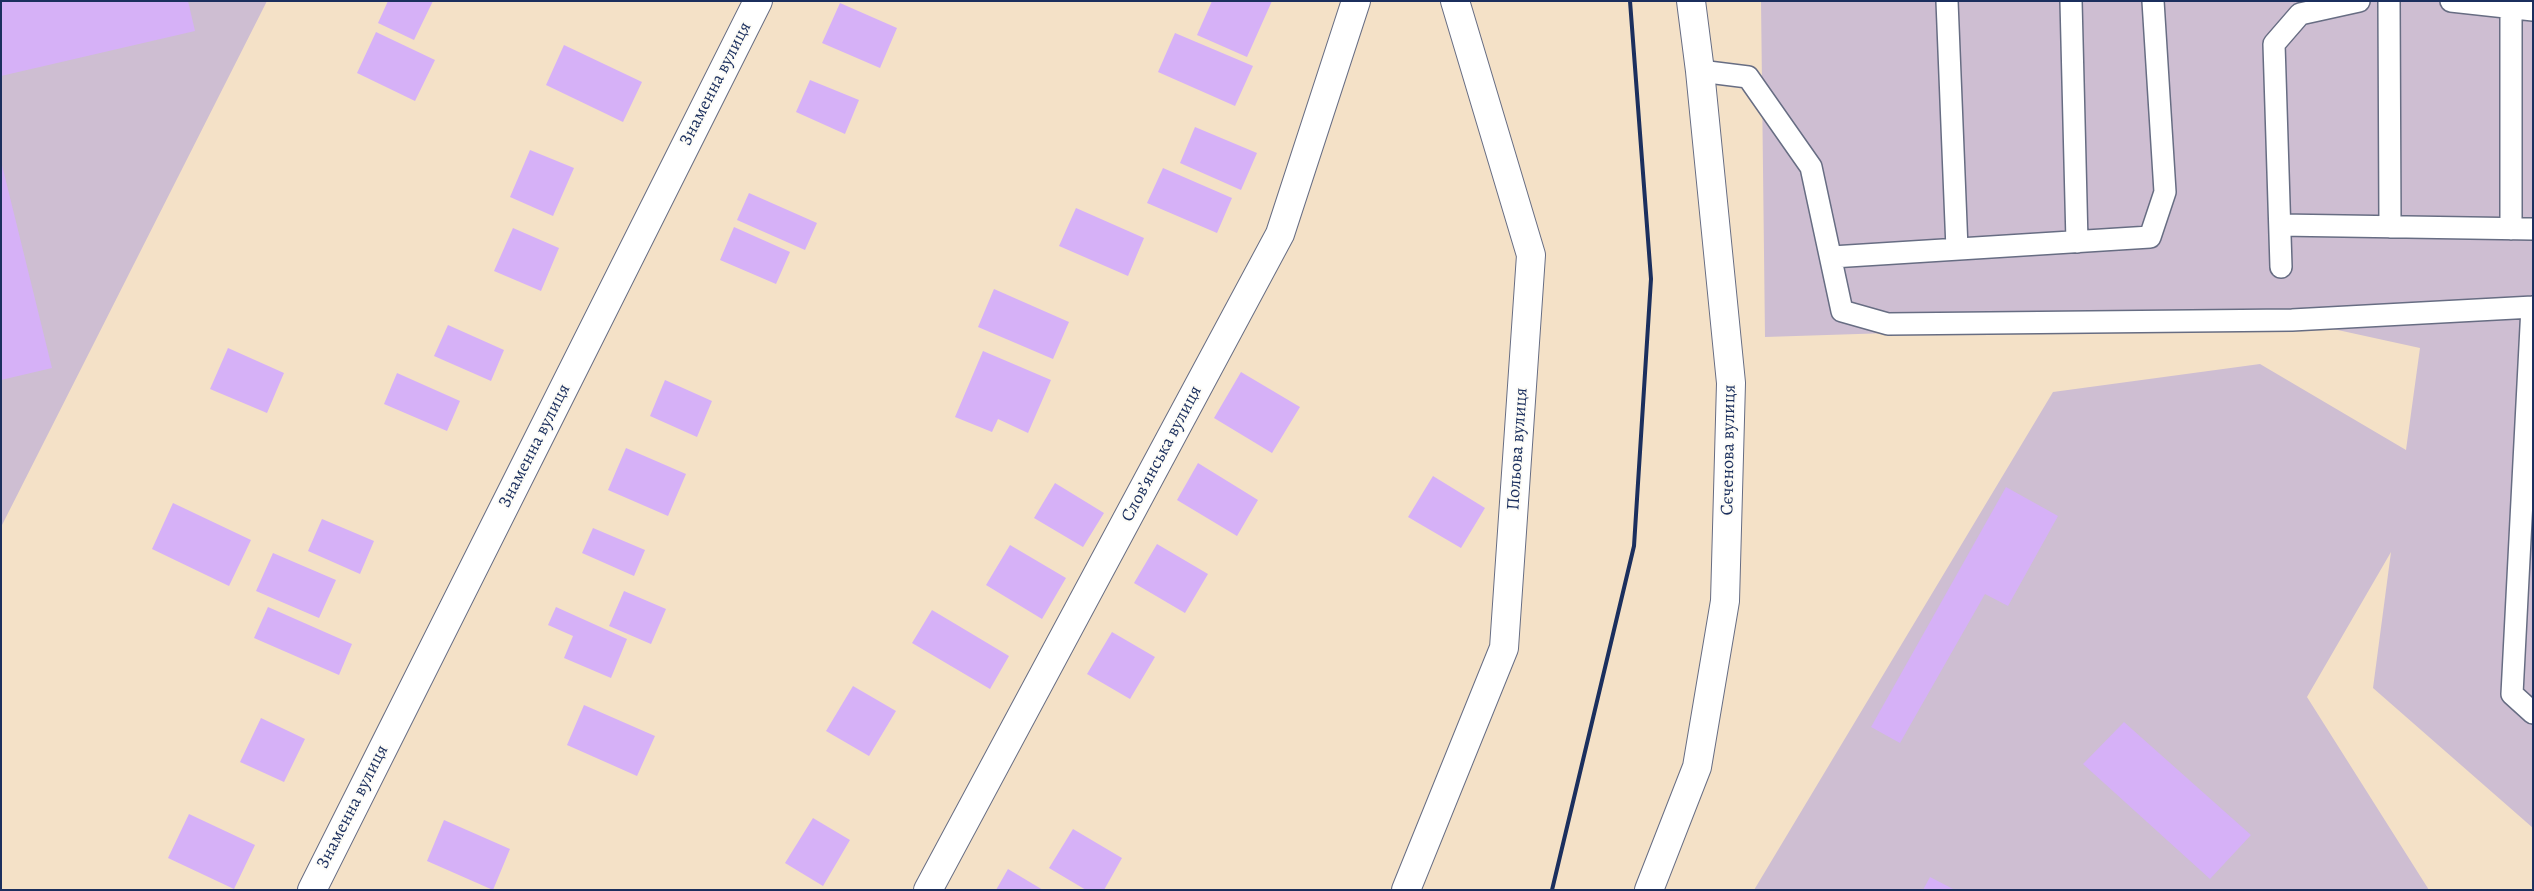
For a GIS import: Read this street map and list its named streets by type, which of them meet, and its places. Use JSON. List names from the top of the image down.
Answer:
{
  "streets": {
    "street": [
      "Знаменна вулиця",
      "Польова вулиця",
      "Сєченова вулиця",
      "Слов’янська вулиця"
    ]
  }
}
